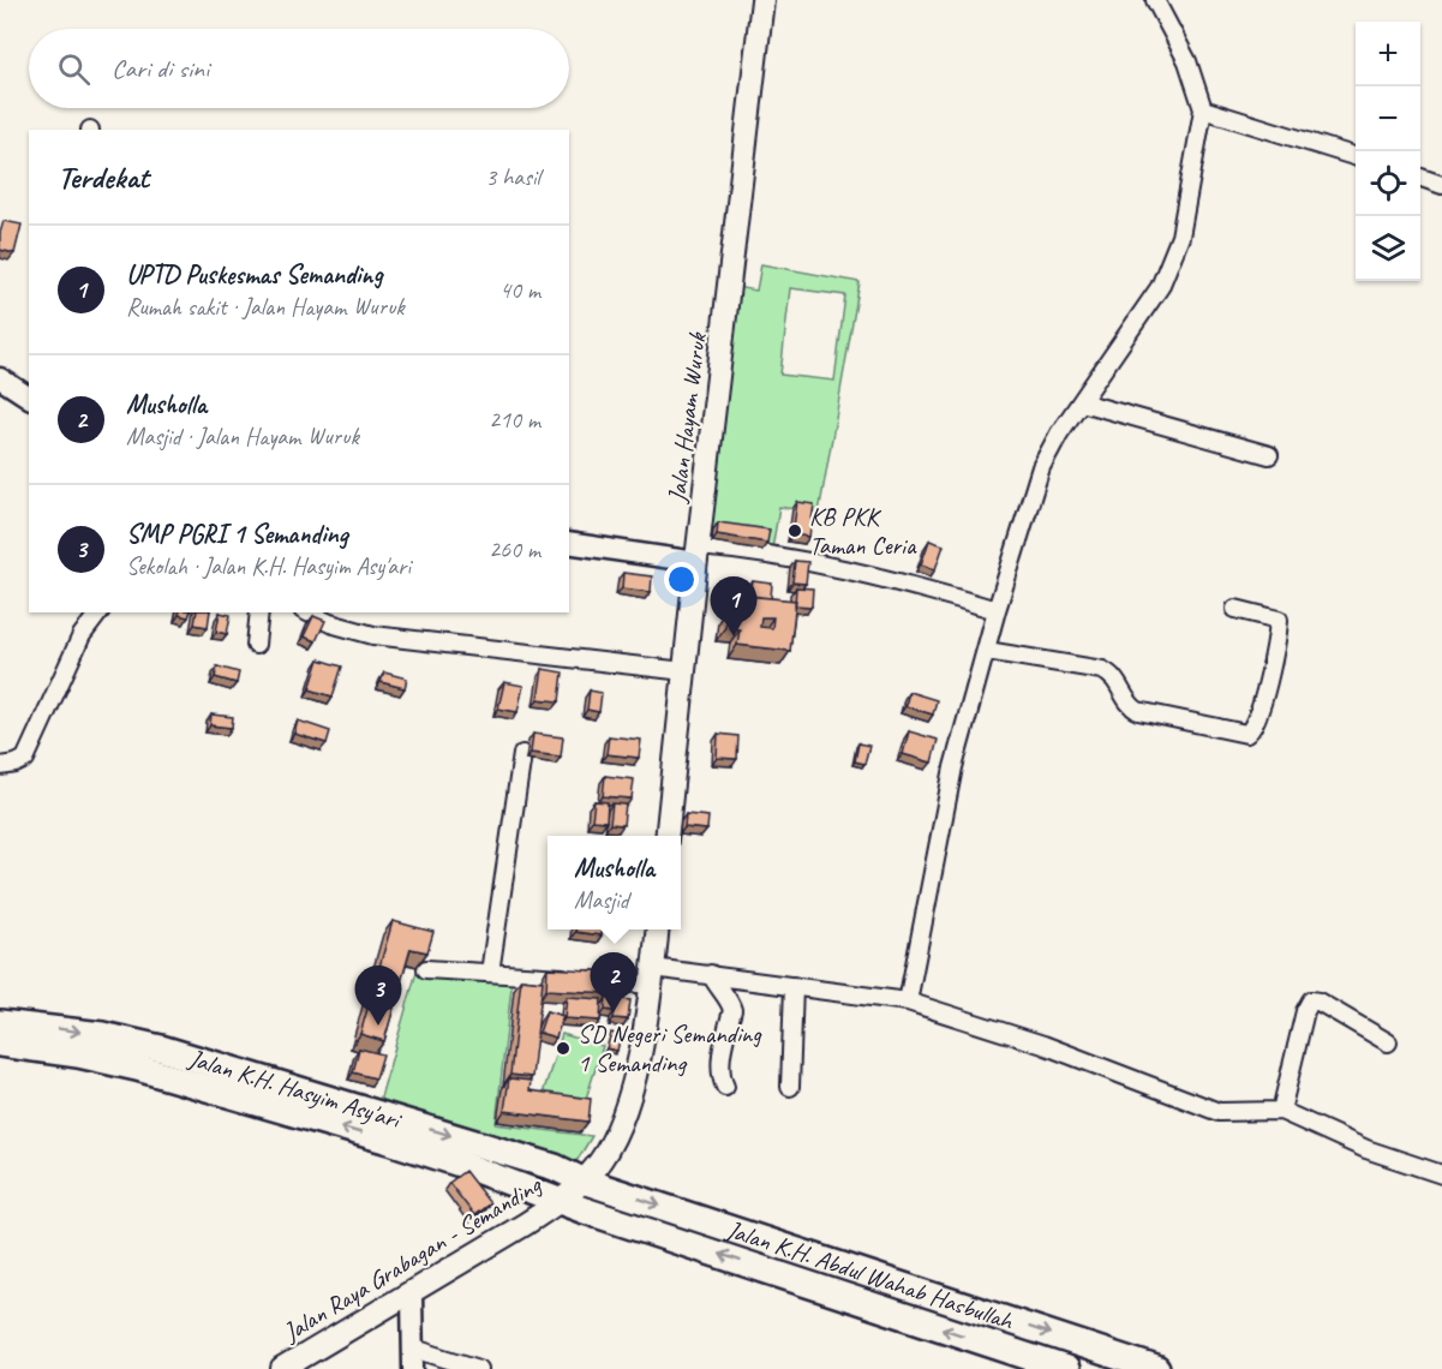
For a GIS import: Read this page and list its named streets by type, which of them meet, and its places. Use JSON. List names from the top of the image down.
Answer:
{
  "streets": {
    "highway": ["Jalan K.H. Hasyim Asy'ari", "Jalan K.H. Abdul Wahab Hasbullah"],
    "main road": ["Jalan Hayam Wuruk", "Jalan Raya Grabagan - Semanding"]
  },
  "crossings": [
    ["Jalan K.H. Hasyim Asy'ari", "Jalan Raya Grabagan - Semanding"],
    ["Jalan K.H. Hasyim Asy'ari", "Jalan K.H. Abdul Wahab Hasbullah"],
    ["Jalan Raya Grabagan - Semanding", "Jalan K.H. Abdul Wahab Hasbullah"]
  ],
  "places": ["KB PKK Taman Ceria", "SD Negeri Semanding 1 Semanding"],
  "page": {
    "map_buttons": ["+", "−"],
    "search": "Cari di sini",
    "heading": ["Terdekat", "3 hasil"],
    "list": [
      {
        "mark": "1",
        "name": "UPTD Puskesmas Semanding",
        "note": "Rumah sakit · Jalan Hayam Wuruk",
        "value": "40 m"
      },
      {
        "mark": "2",
        "name": "Musholla",
        "note": "Masjid · Jalan Hayam Wuruk",
        "value": "210 m"
      },
      {
        "mark": "3",
        "name": "SMP PGRI 1 Semanding",
        "note": "Sekolah · Jalan K.H. Hasyim Asy'ari",
        "value": "260 m"
      }
    ],
    "pins": ["1", "2", "3"],
    "popup": ["Musholla", "Masjid"]
  }
}
